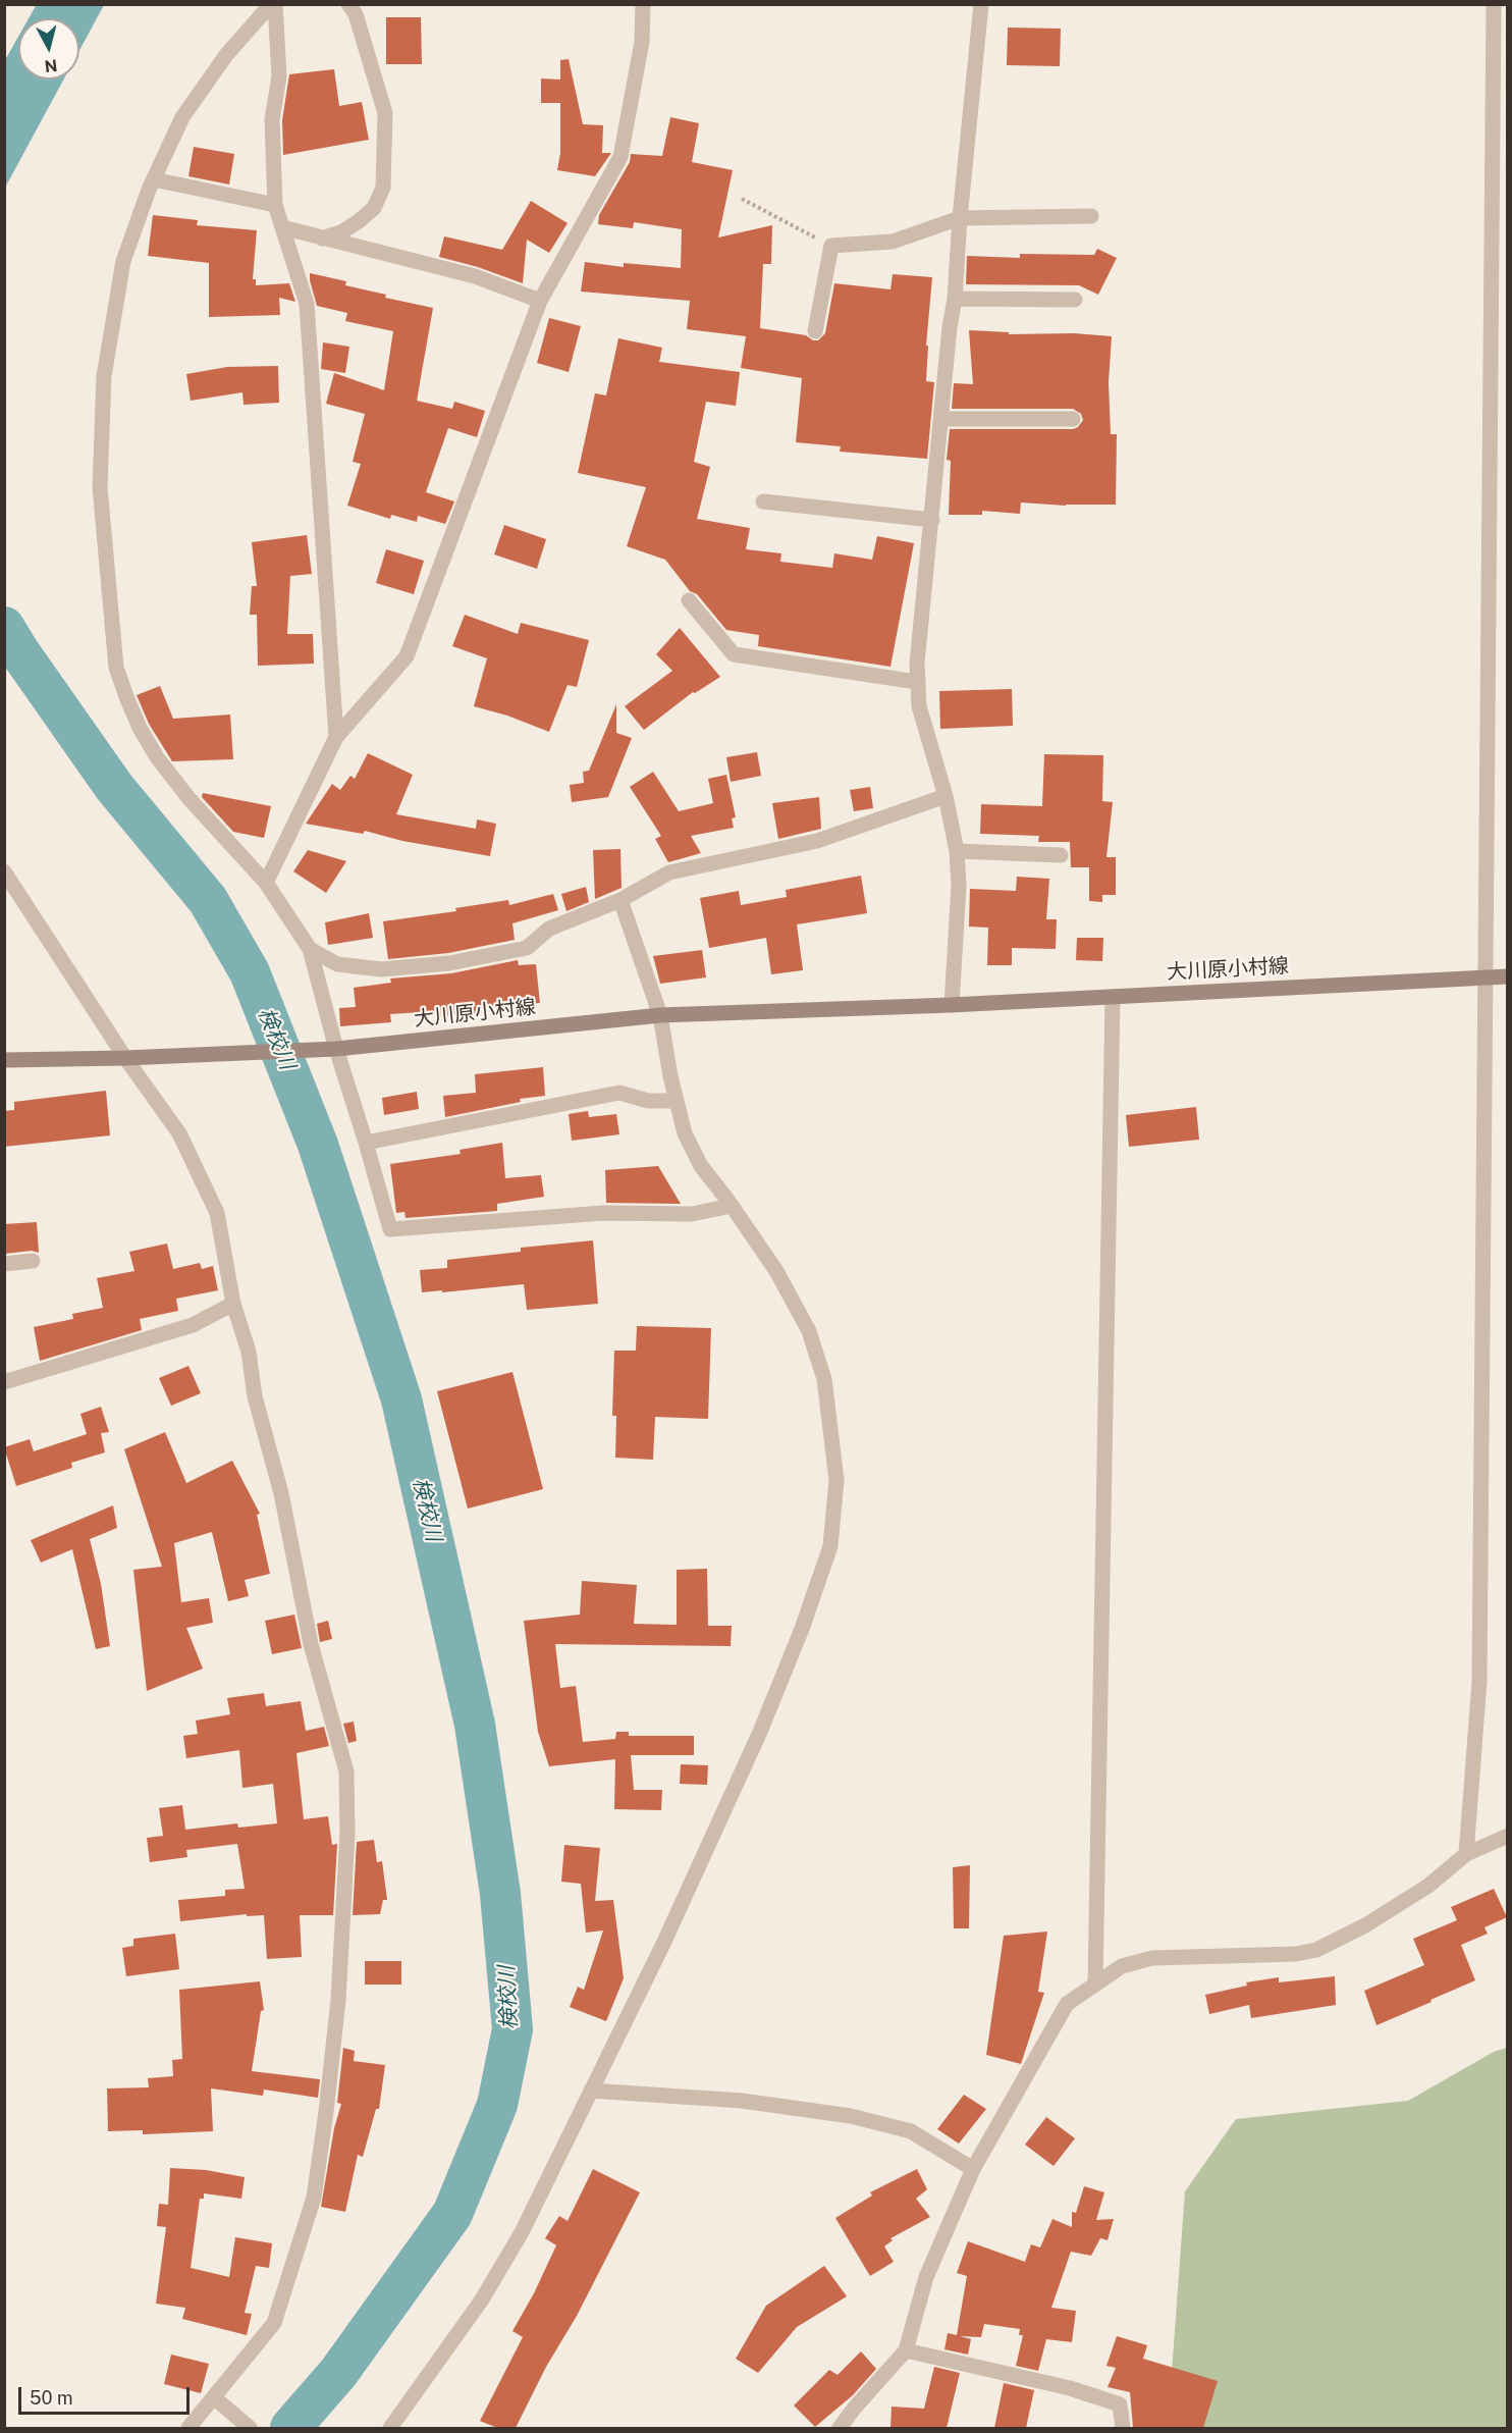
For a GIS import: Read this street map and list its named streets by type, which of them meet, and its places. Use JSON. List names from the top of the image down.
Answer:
{
  "streets": {
    "main road": ["大川原小村線"]
  },
  "water": ["検校川"],
  "scale_bar": "50 m",
  "north": "bottom"
}
